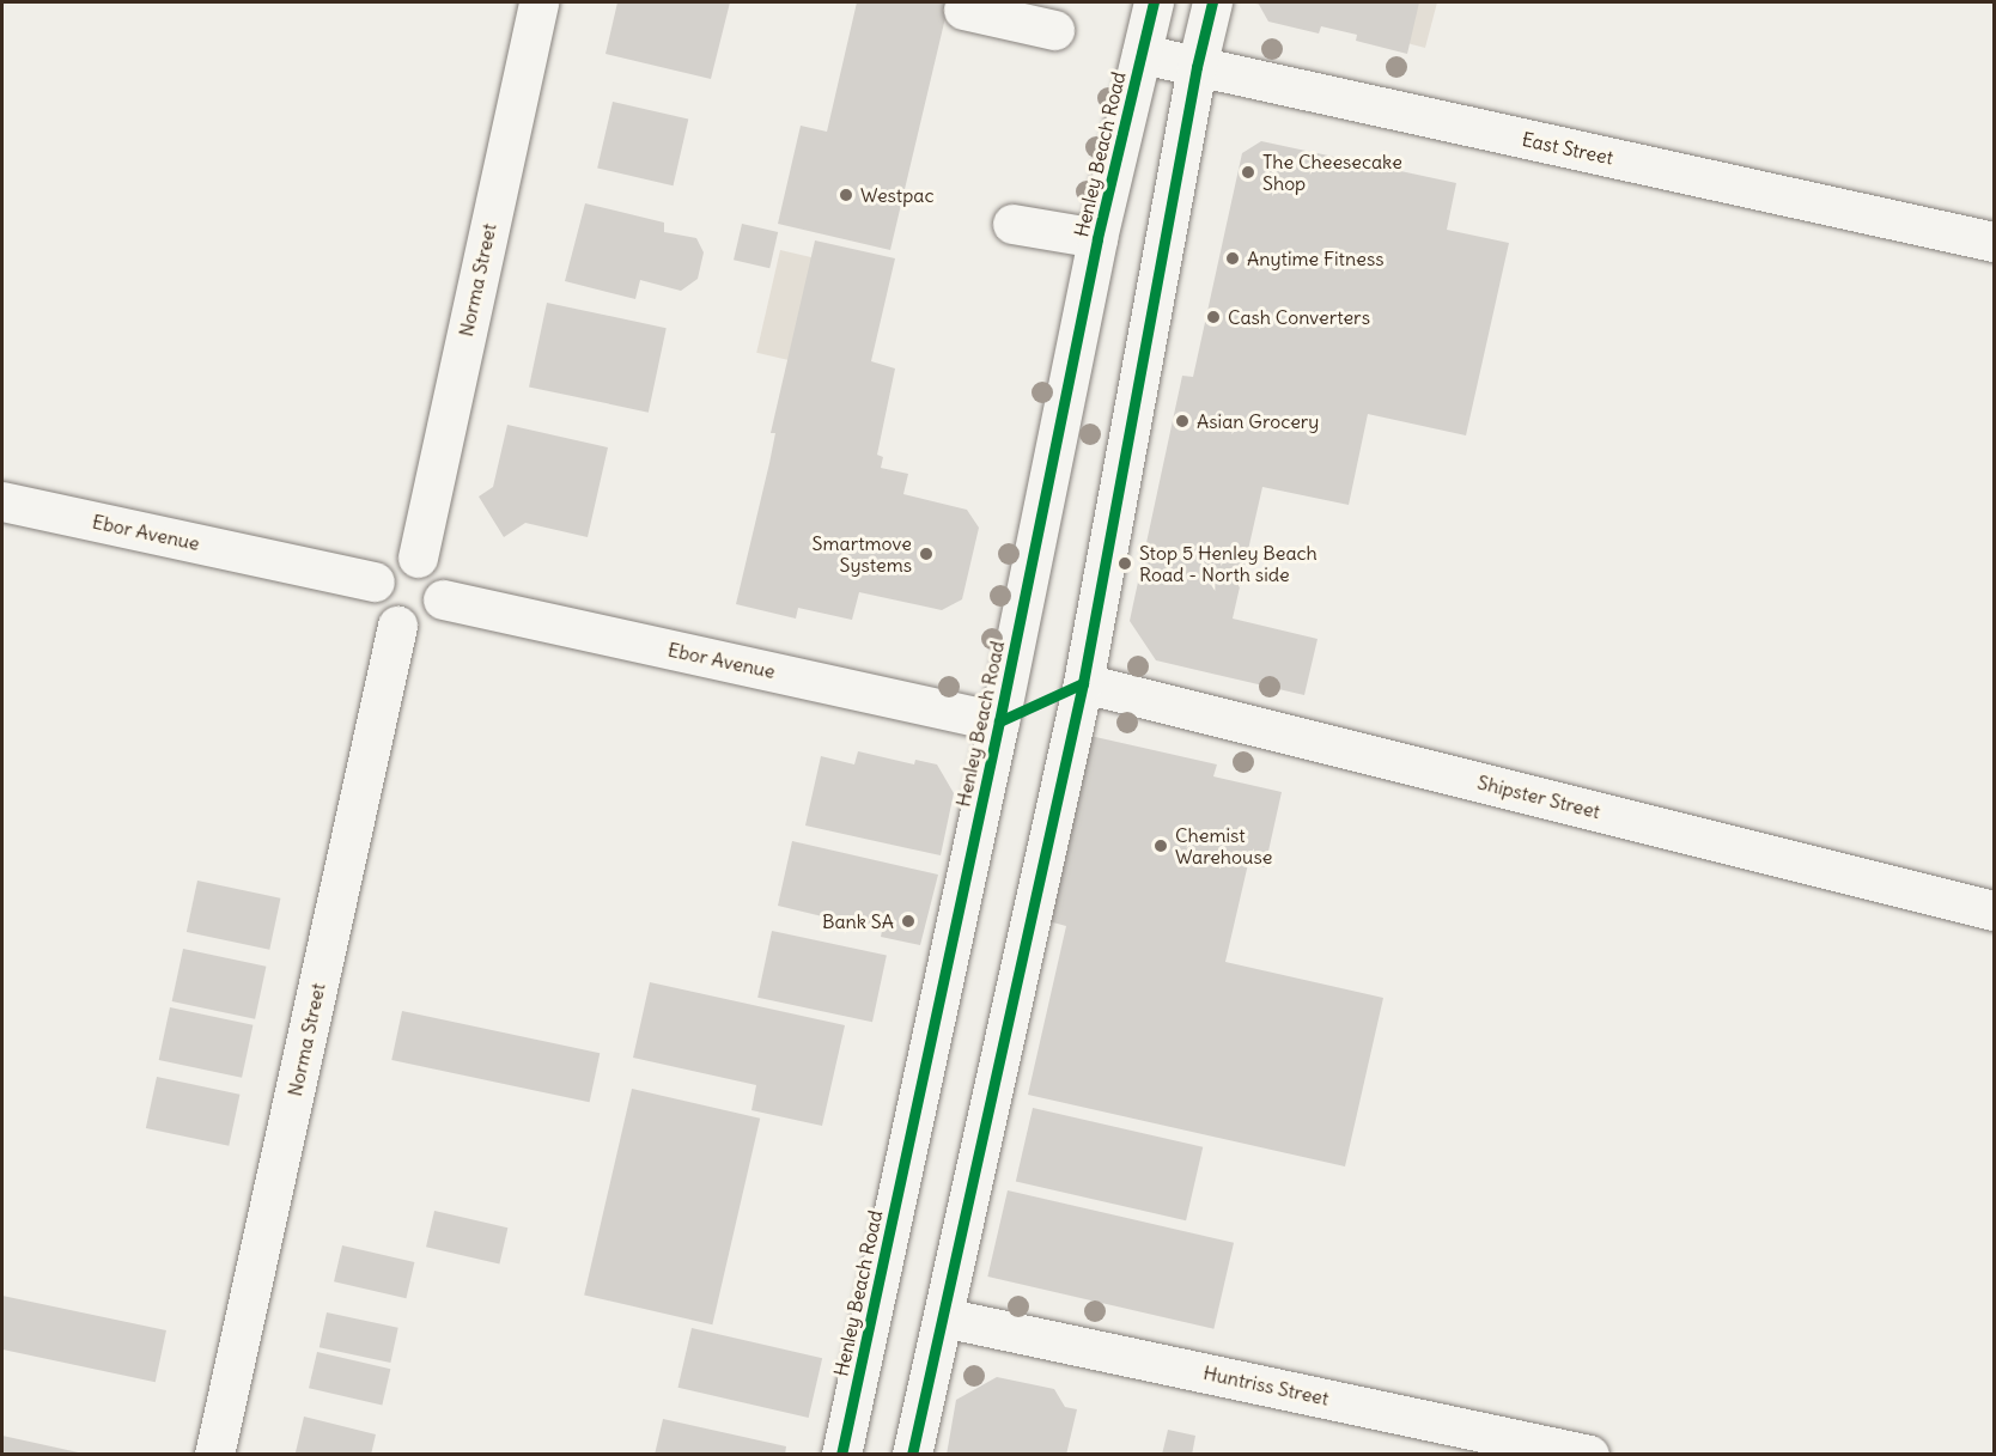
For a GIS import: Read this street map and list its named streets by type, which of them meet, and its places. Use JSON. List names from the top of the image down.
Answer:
{
  "streets": {
    "street": [
      "East Street",
      "Henley Beach Road",
      "Norma Street",
      "Ebor Avenue",
      "Shipster Street",
      "Huntriss Street"
    ]
  },
  "crossings": [
    ["East Street", "Henley Beach Road"],
    ["Henley Beach Road", "Ebor Avenue"],
    ["Norma Street", "Ebor Avenue"]
  ],
  "places": [
    "The Cheesecake Shop",
    "Westpac",
    "Anytime Fitness",
    "Cash Converters",
    "Asian Grocery",
    "Smartmove Systems",
    "Stop 5 Henley Beach Road - North side",
    "Chemist Warehouse",
    "Bank SA"
  ]
}
